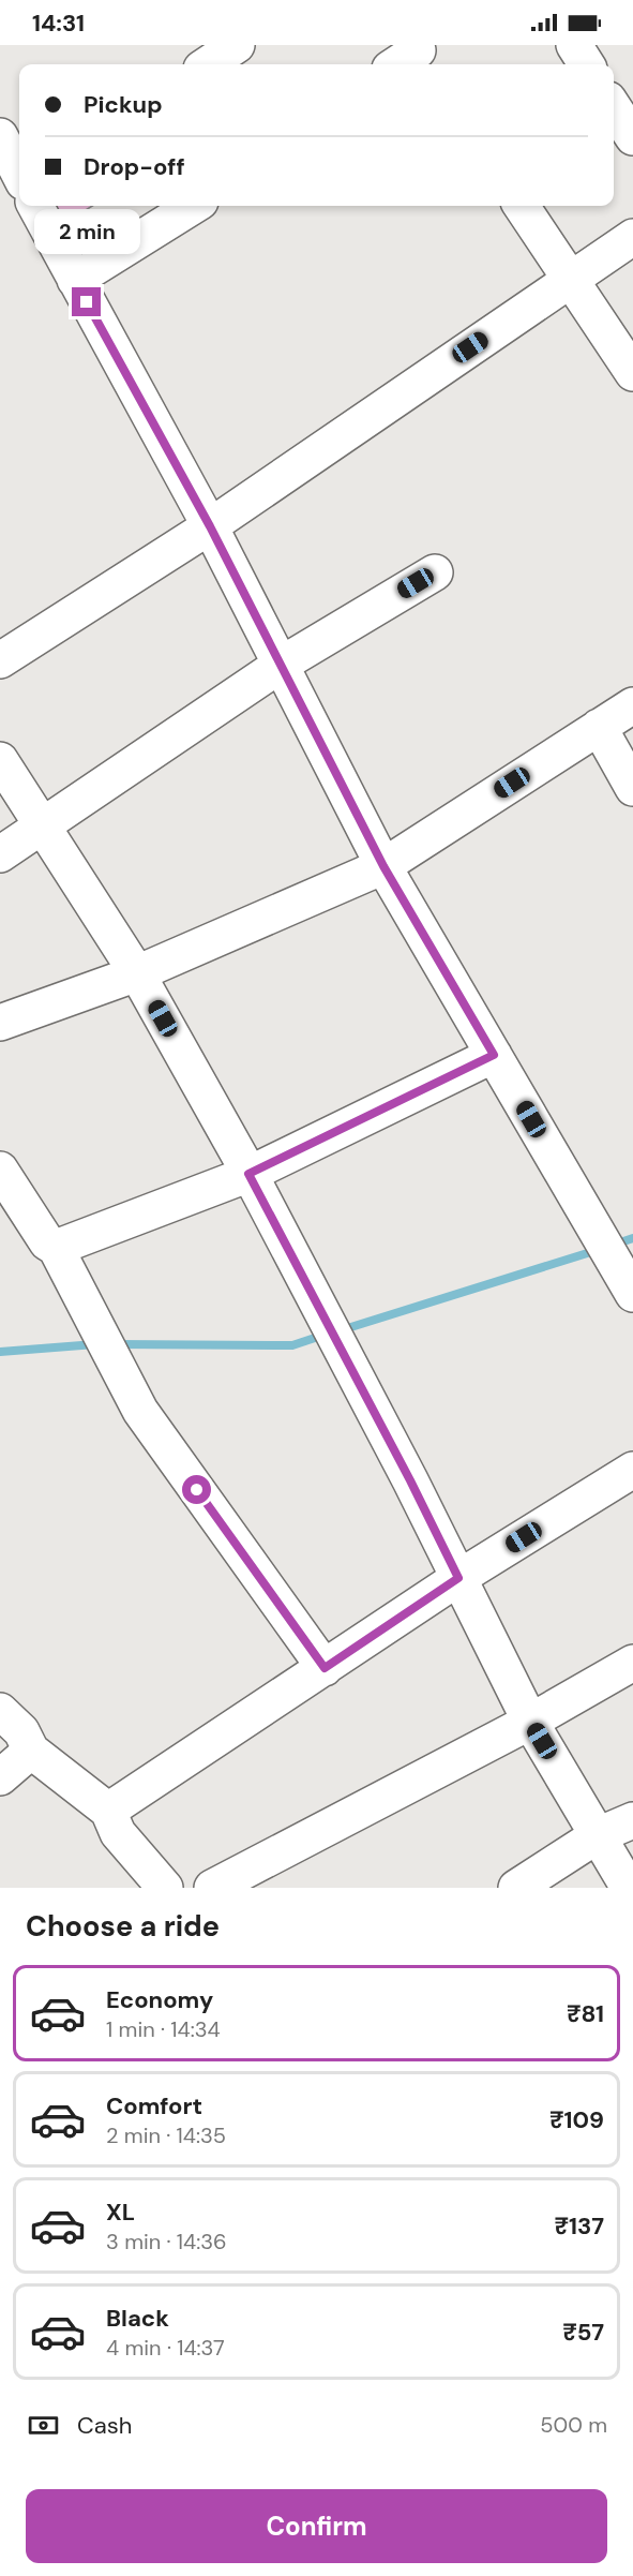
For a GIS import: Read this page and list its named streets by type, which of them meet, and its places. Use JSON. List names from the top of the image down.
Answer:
{
  "page": {
    "status": "14:31",
    "banner": ["Pickup", "Drop-off"],
    "bubble": "2 min",
    "heading": "Choose a ride",
    "list": [
      {
        "name": "Economy",
        "note": "1 min · 14:34",
        "value": "₹81"
      },
      {
        "name": "Comfort",
        "note": "2 min · 14:35",
        "value": "₹109"
      },
      {
        "name": "XL",
        "note": "3 min · 14:36",
        "value": "₹137"
      },
      {
        "name": "Black",
        "note": "4 min · 14:37",
        "value": "₹57"
      }
    ],
    "pay": ["Cash", "500 m"],
    "buttons": "Confirm"
  }
}
